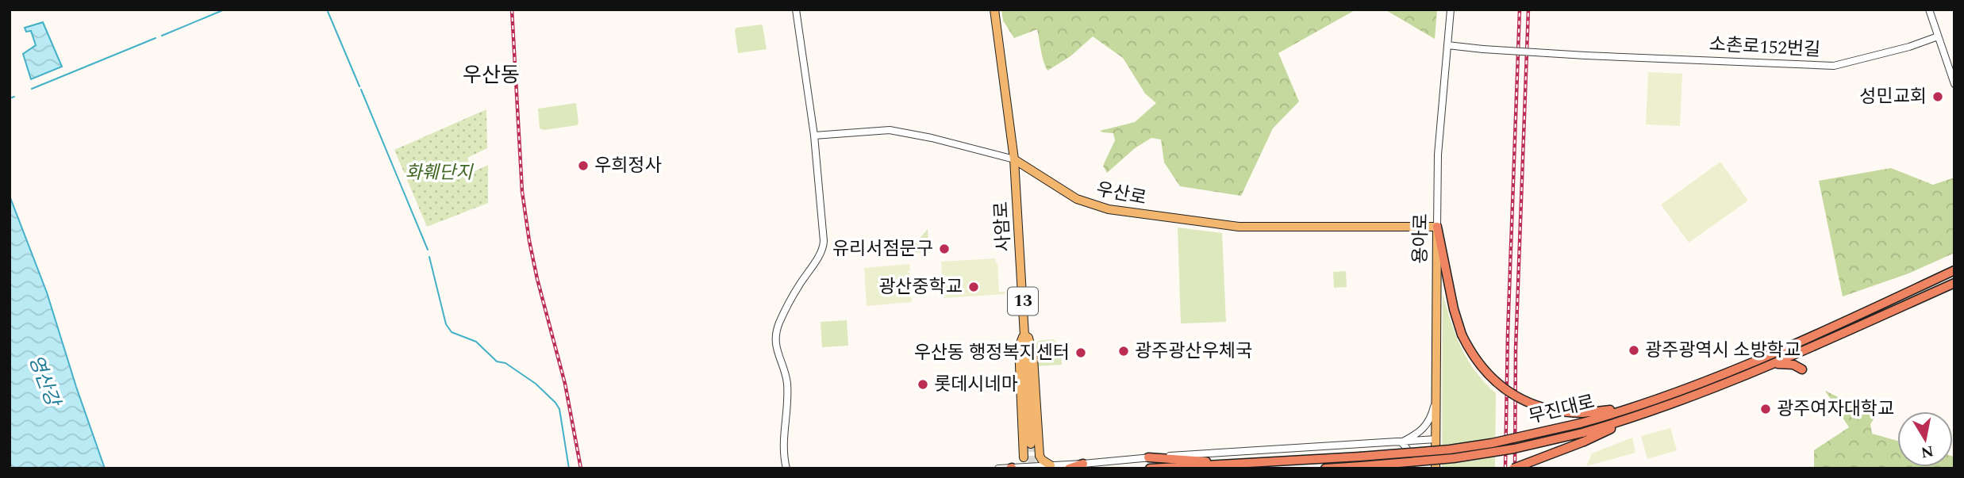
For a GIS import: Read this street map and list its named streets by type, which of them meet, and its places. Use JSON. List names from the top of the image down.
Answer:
{
  "streets": {
    "highway": ["무진대로"],
    "main road": [
      "우산로",
      "사암로",
      "용아로",
      "13"
    ],
    "street": ["소촌로152번길"]
  },
  "crossings": [
    ["소촌로152번길", "용아로"],
    ["우산로", "사암로"],
    ["우산로", "용아로"]
  ],
  "districts": ["우산동"],
  "water": ["영산강"],
  "parks": ["화훼단지"],
  "places": [
    "성민교회",
    "우희정사",
    "유리서점문구",
    "광산중학교",
    "광주광역시 소방학교",
    "광주광산우체국",
    "우산동 행정복지센터",
    "롯데시네마",
    "광주여자대학교"
  ],
  "north": "bottom"
}
